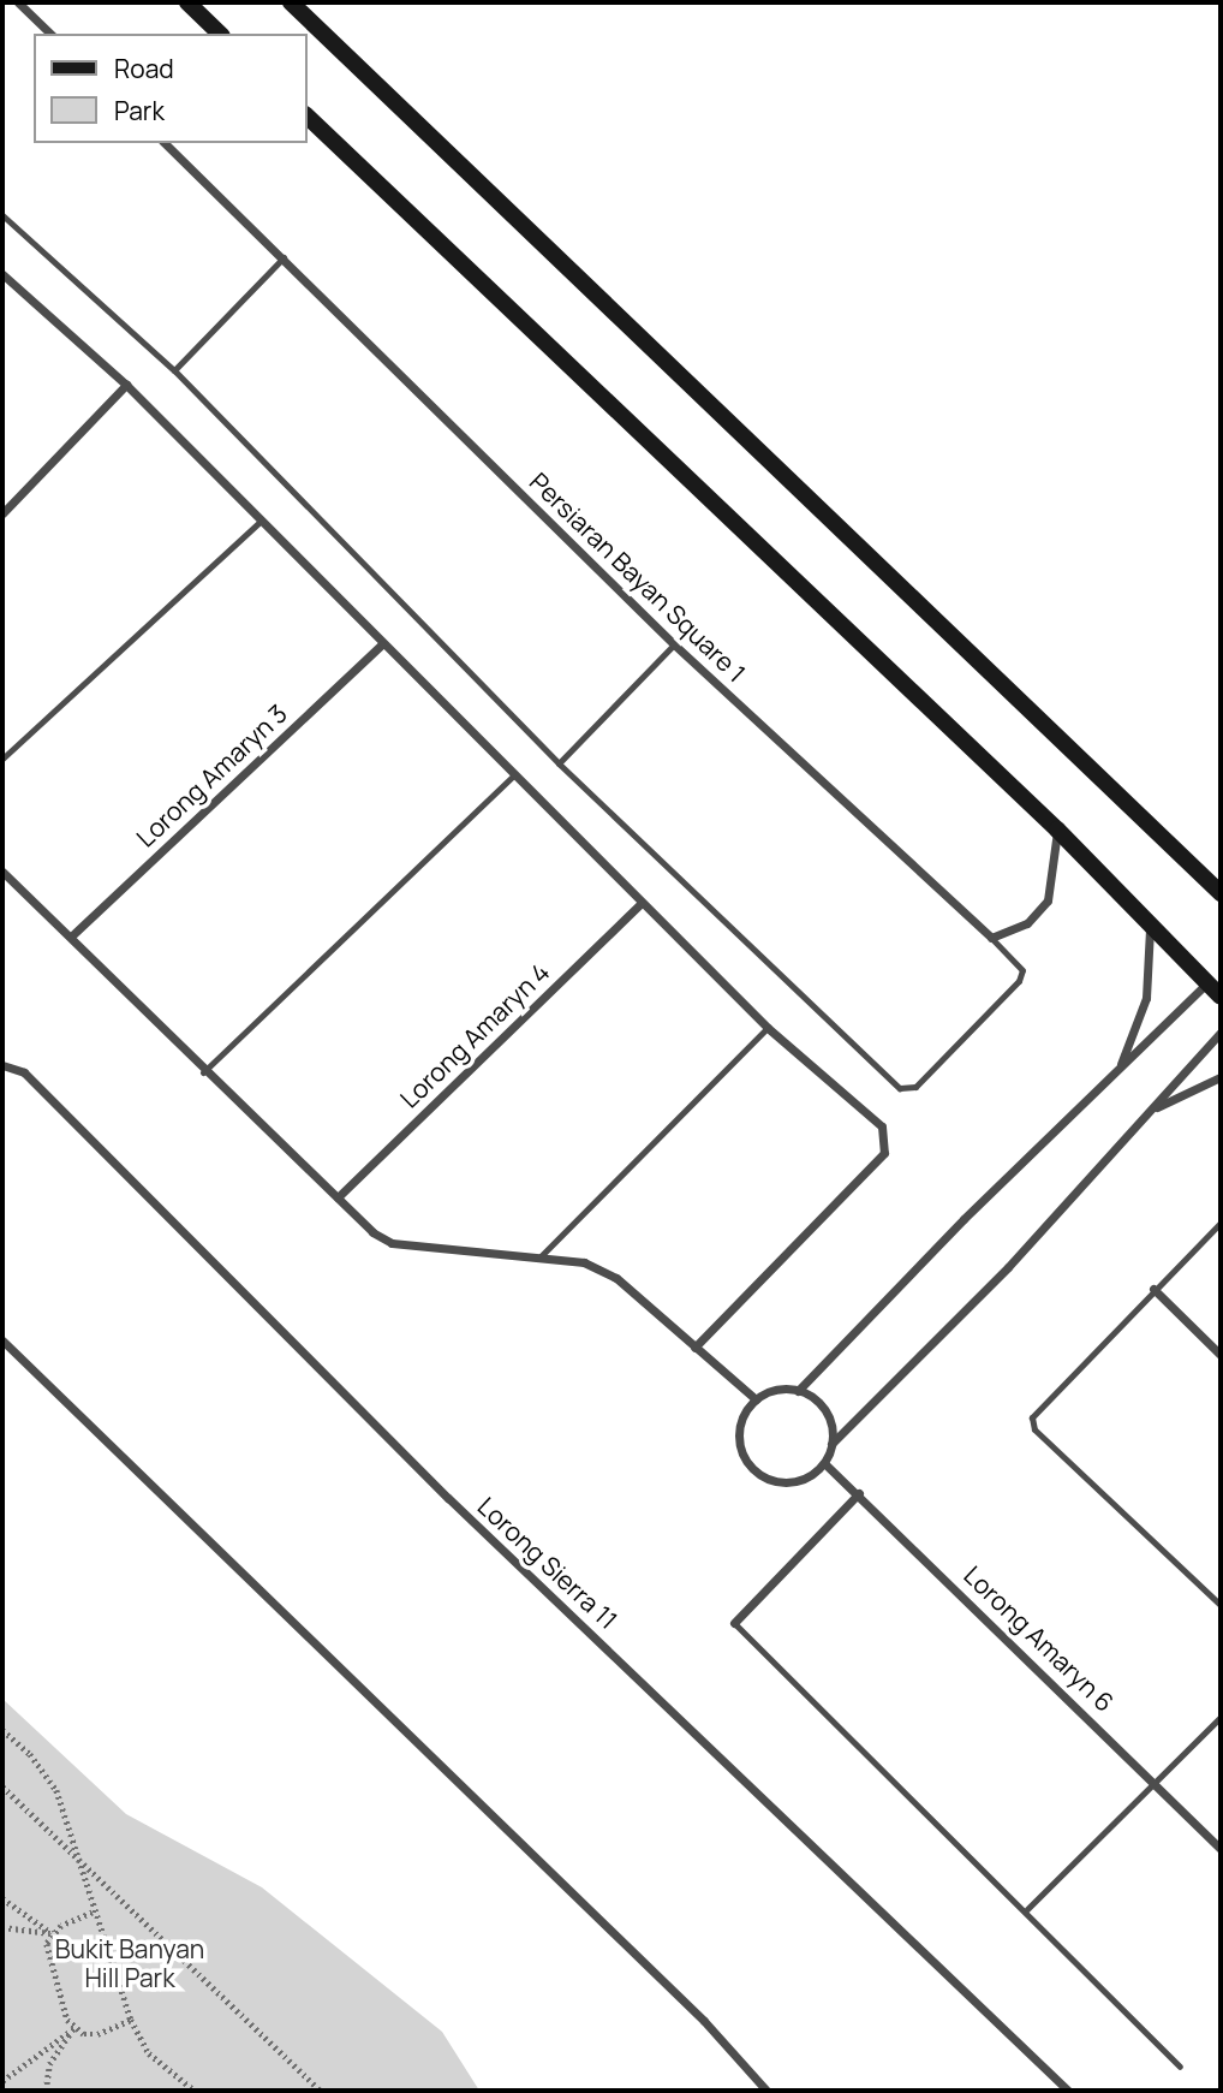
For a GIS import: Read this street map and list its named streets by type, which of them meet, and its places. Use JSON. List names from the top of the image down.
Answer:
{
  "streets": {
    "street": [
      "Persiaran Bayan Square 1",
      "Lorong Amaryn 3",
      "Lorong Amaryn 4",
      "Lorong Sierra 11",
      "Lorong Amaryn 6"
    ]
  },
  "parks": ["Bukit Banyan Hill Park"],
  "legend": ["Road", "Park"]
}
